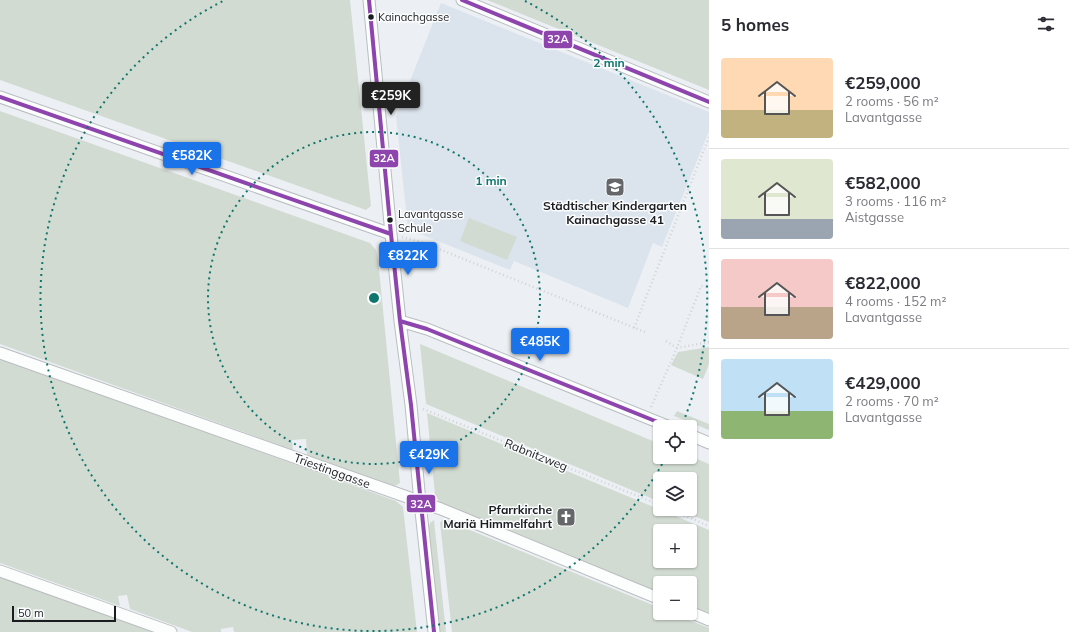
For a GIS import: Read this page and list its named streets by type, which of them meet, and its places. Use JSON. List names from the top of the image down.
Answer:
{
  "streets": {
    "street": ["Triestinggasse"],
    "path": ["Rabnitzweg"]
  },
  "places": {
    "other": ["Kainachgasse", "Lavantgasse Schule"],
    "school or university": ["Städtischer Kindergarten Kainachgasse 41"],
    "church": ["Pfarrkirche Mariä Himmelfahrt"]
  },
  "lines": ["transit line 32A"],
  "scale_bar": "50 m",
  "page": {
    "heading": "5 homes",
    "list": [
      {
        "name": "€259,000",
        "note": "2 rooms · 56 m² · Lavantgasse"
      },
      {
        "name": "€582,000",
        "note": "3 rooms · 116 m² · Aistgasse"
      },
      {
        "name": "€822,000",
        "note": "4 rooms · 152 m² · Lavantgasse"
      },
      {
        "name": "€429,000",
        "note": "2 rooms · 70 m² · Lavantgasse"
      }
    ],
    "price": [
      "€259K",
      "€582K",
      "€822K",
      "€485K",
      "€429K"
    ],
    "map_buttons": ["+", "−"],
    "scale": "50 m"
  },
  "rings": ["2 min", "1 min"]
}
